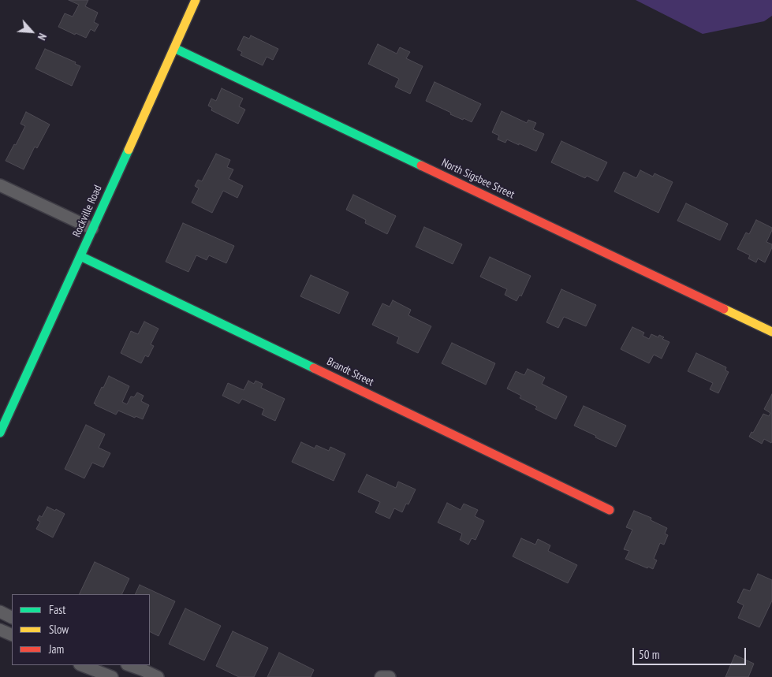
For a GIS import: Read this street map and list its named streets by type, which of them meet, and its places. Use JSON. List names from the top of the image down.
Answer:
{
  "streets": {
    "street": ["North Sigsbee Street", "Rockville Road", "Brandt Street"]
  },
  "crossings": [
    ["North Sigsbee Street", "Rockville Road"],
    ["Rockville Road", "Brandt Street"]
  ],
  "legend": ["Fast", "Slow", "Jam"],
  "scale_bar": "50 m",
  "north": "bottom right"
}
